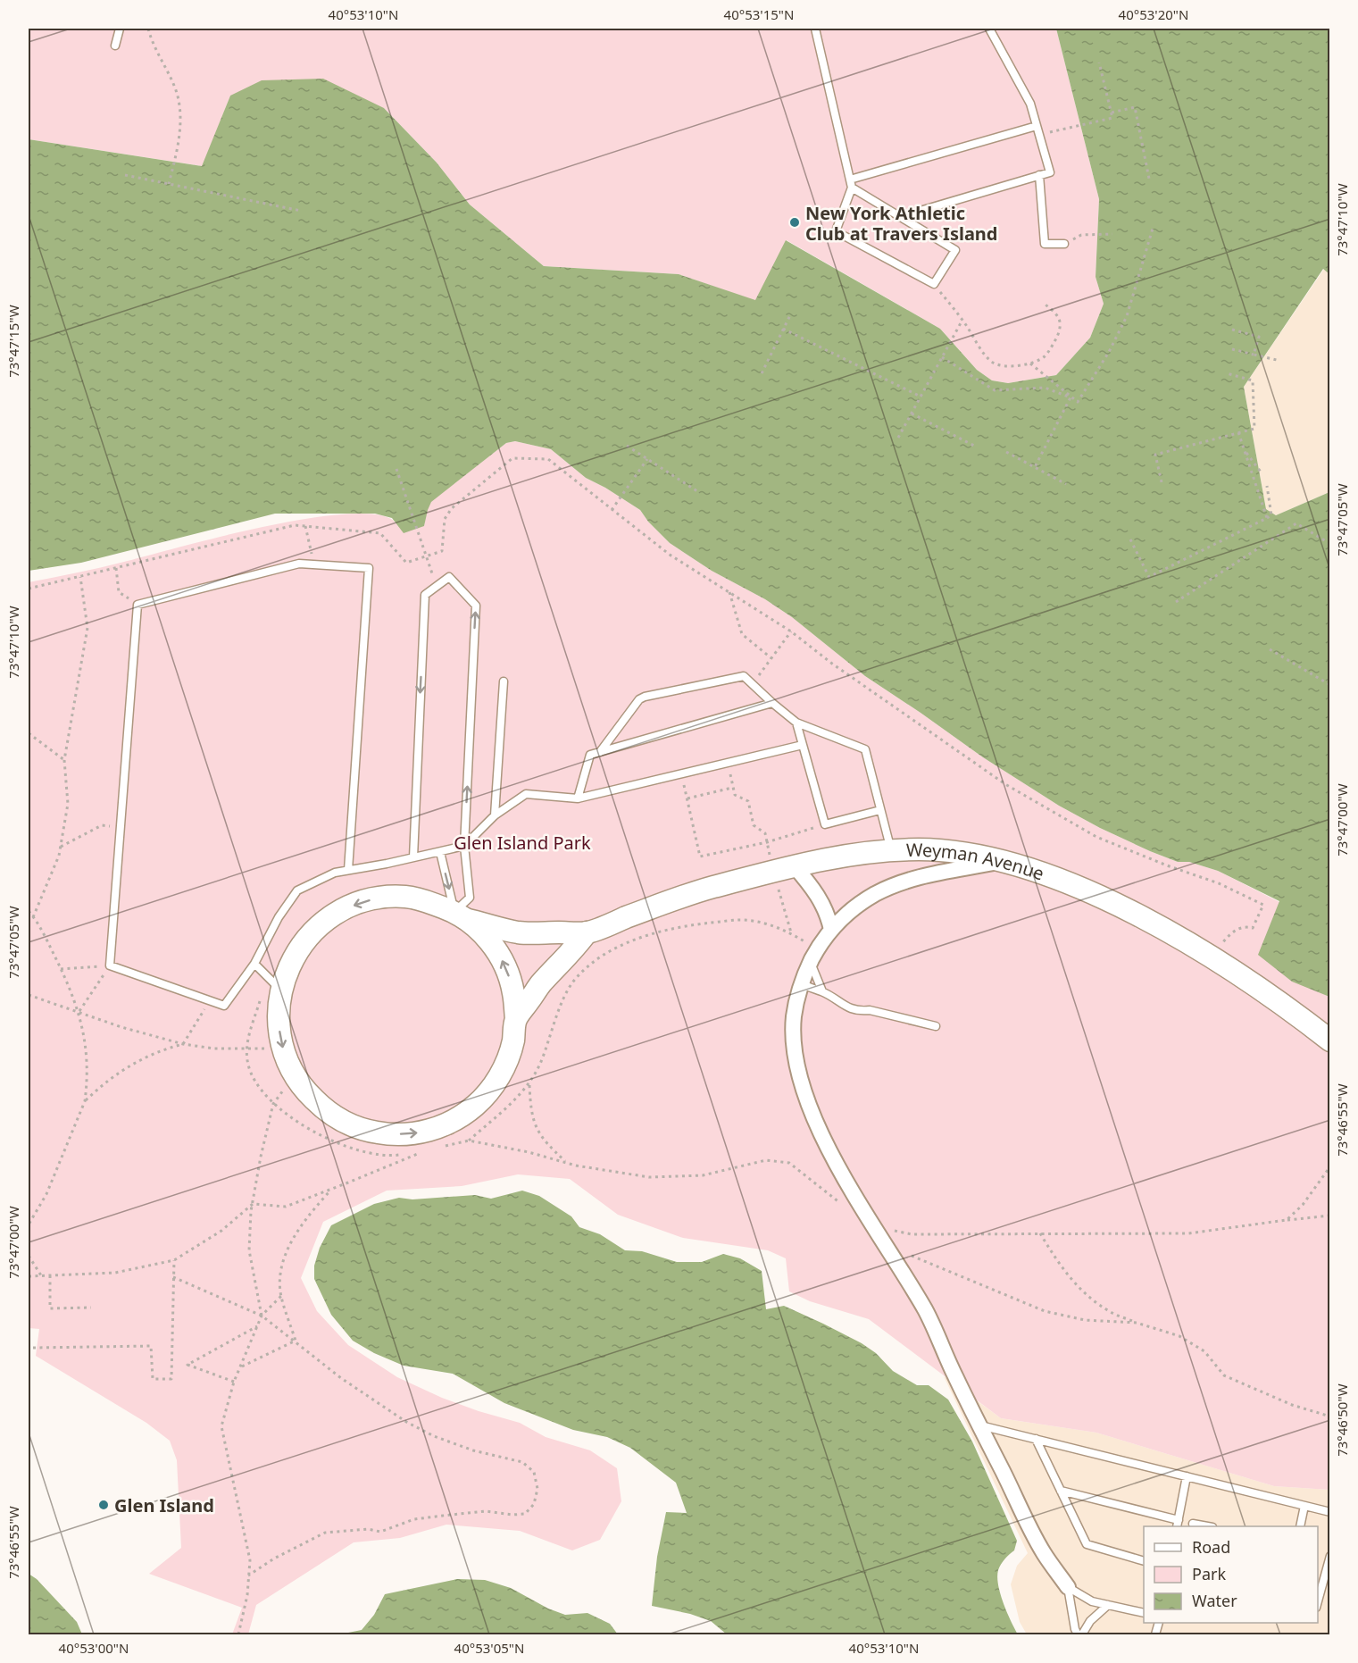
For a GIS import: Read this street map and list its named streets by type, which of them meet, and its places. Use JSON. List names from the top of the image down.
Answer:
{
  "streets": {
    "street": ["Weyman Avenue"]
  },
  "parks": ["Glen Island Park"],
  "places": ["New York Athletic Club at Travers Island", "Glen Island"],
  "legend": ["Road", "Park", "Water"],
  "coordinates": [
    "40°53'10\"N",
    "40°53'15\"N",
    "40°53'20\"N",
    "73°47'10\"W",
    "73°47'15\"W",
    "73°47'05\"W",
    "73°47'00\"W",
    "73°46'55\"W",
    "73°46'50\"W",
    "40°53'00\"N",
    "40°53'05\"N"
  ]
}
